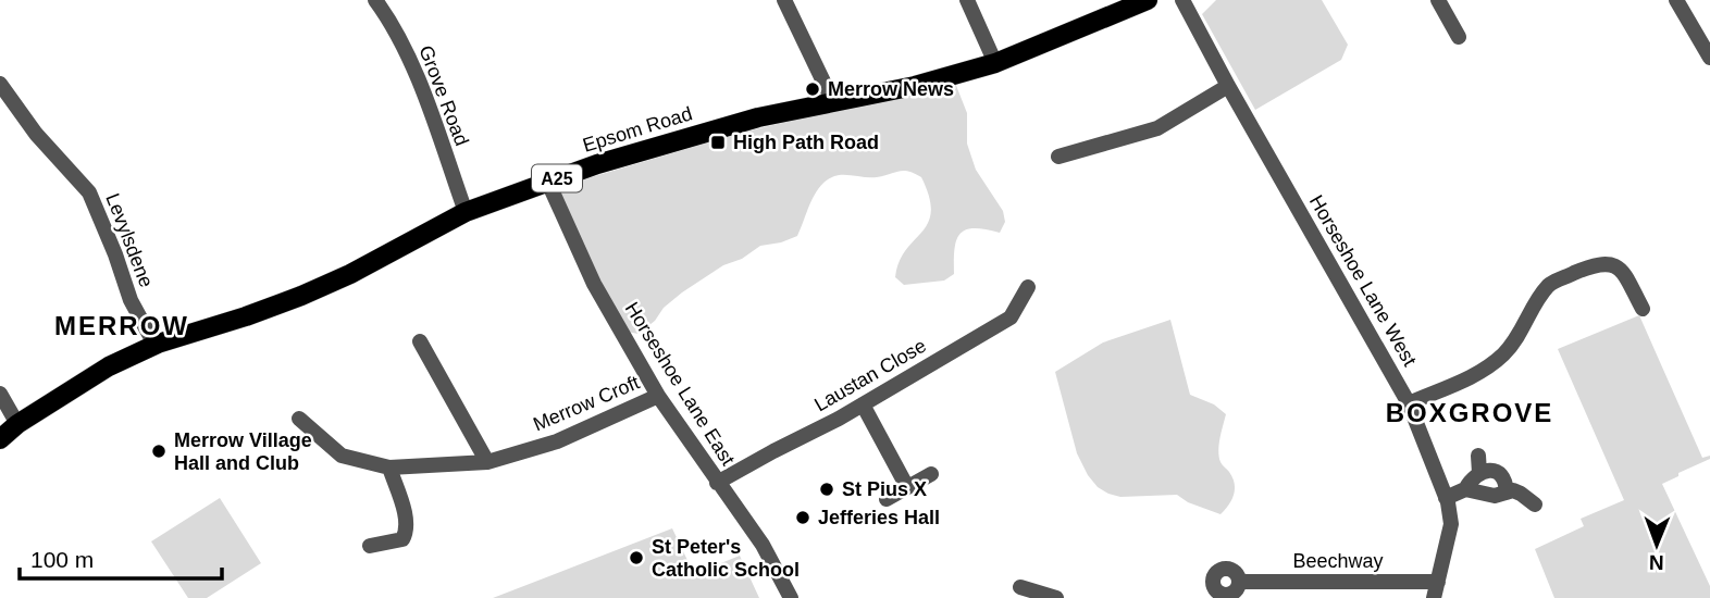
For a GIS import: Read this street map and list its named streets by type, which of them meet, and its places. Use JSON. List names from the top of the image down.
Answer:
{
  "streets": {
    "main road": ["Epsom Road", "A25"],
    "street": [
      "Grove Road",
      "Levylsdene",
      "Horseshoe Lane West",
      "Laustan Close",
      "Horseshoe Lane East",
      "Merrow Croft",
      "Beechway"
    ]
  },
  "crossings": [
    ["Grove Road", "Epsom Road"],
    ["Epsom Road", "Levylsdene"],
    ["Epsom Road", "Horseshoe Lane East"],
    ["Horseshoe Lane West", "Beechway"],
    ["Laustan Close", "Horseshoe Lane East"],
    ["Horseshoe Lane East", "Merrow Croft"]
  ],
  "districts": ["MERROW", "BOXGROVE"],
  "places": {
    "other": [
      "Merrow News",
      "Merrow Village Hall and Club",
      "St Pius X",
      "Jefferies Hall",
      "St Peter's Catholic School"
    ],
    "transit": ["High Path Road"]
  },
  "scale_bar": "100 m",
  "north": "bottom"
}
